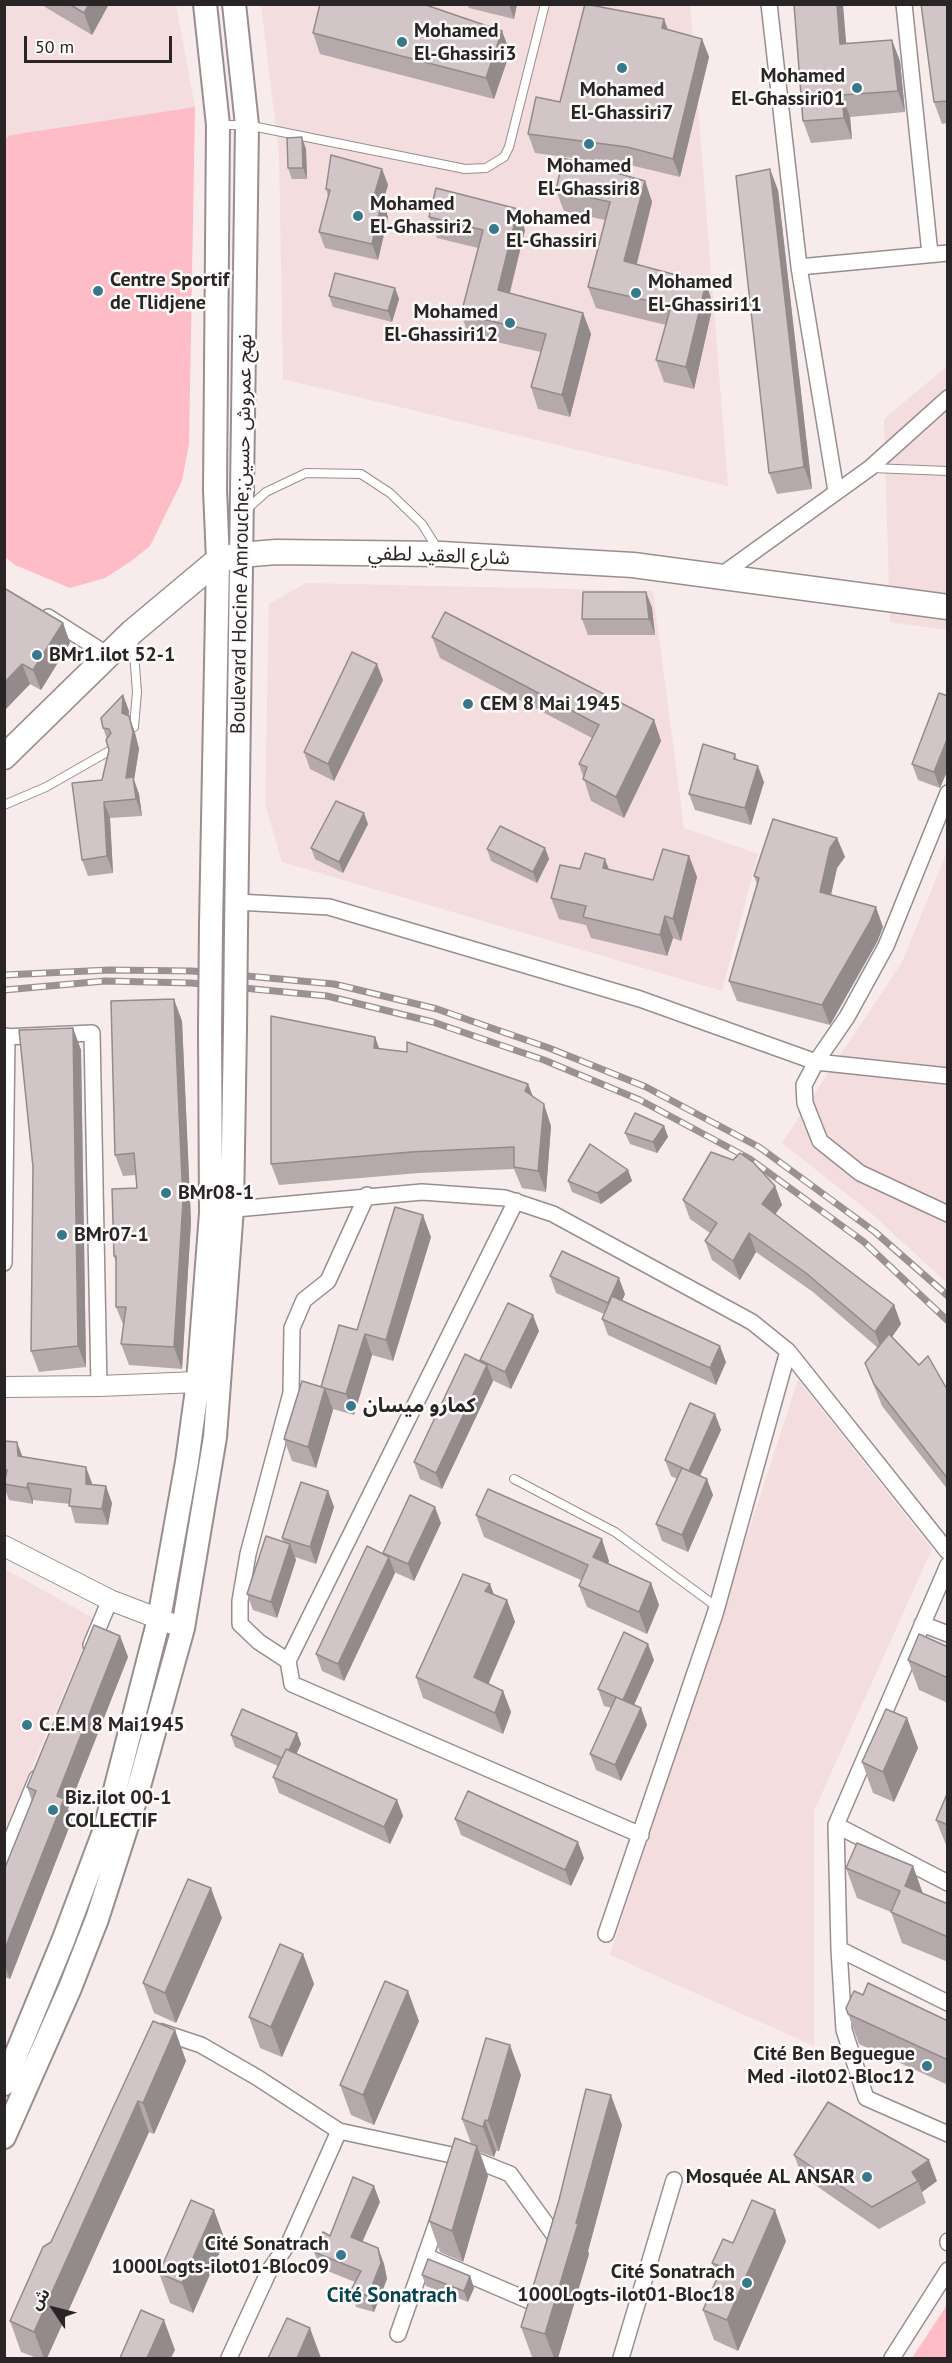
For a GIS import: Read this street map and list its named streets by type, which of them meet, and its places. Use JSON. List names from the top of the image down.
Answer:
{
  "streets": {
    "main road": ["Boulevard Hocine Amrouche;نهج عمروش حسين", "شارع العقيد لطفي"]
  },
  "crossings": [
    ["Boulevard Hocine Amrouche;نهج عمروش حسين", "شارع العقيد لطفي"]
  ],
  "districts": ["Cité Sonatrach"],
  "places": [
    "Mohamed El-Ghassiri3",
    "Mohamed El-Ghassiri7",
    "Mohamed El-Ghassiri01",
    "Mohamed El-Ghassiri8",
    "Mohamed El-Ghassiri2",
    "Mohamed El-Ghassiri",
    "Centre Sportif de Tlidjene",
    "Mohamed El-Ghassiri11",
    "Mohamed El-Ghassiri12",
    "BMr1.ilot 52-1",
    "CEM 8 Mai 1945",
    "BMr08-1",
    "BMr07-1",
    "كمارو ميسان",
    "C.E.M 8 Mai1945",
    "Biz.ilot 00-1 COLLECTIF",
    "Cité Ben Beguegue Med -ilot02-Bloc12",
    "Mosquée AL ANSAR",
    "Cité Sonatrach 1000Logts-ilot01-Bloc09",
    "Cité Sonatrach 1000Logts-ilot01-Bloc18"
  ],
  "scale_bar": "50 m",
  "north": "top left"
}
